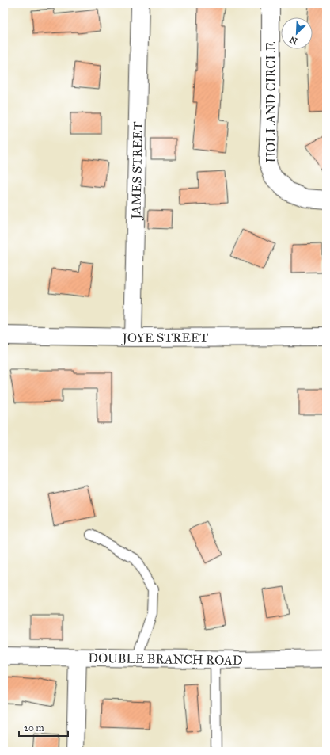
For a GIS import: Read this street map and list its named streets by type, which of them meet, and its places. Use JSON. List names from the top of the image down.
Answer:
{
  "streets": {
    "street": [
      "HOLLAND CIRCLE",
      "JAMES STREET",
      "JOYE STREET",
      "DOUBLE BRANCH ROAD"
    ]
  },
  "crossings": [
    ["JAMES STREET", "JOYE STREET"]
  ],
  "scale_bar": "20 m",
  "north": "bottom left"
}
